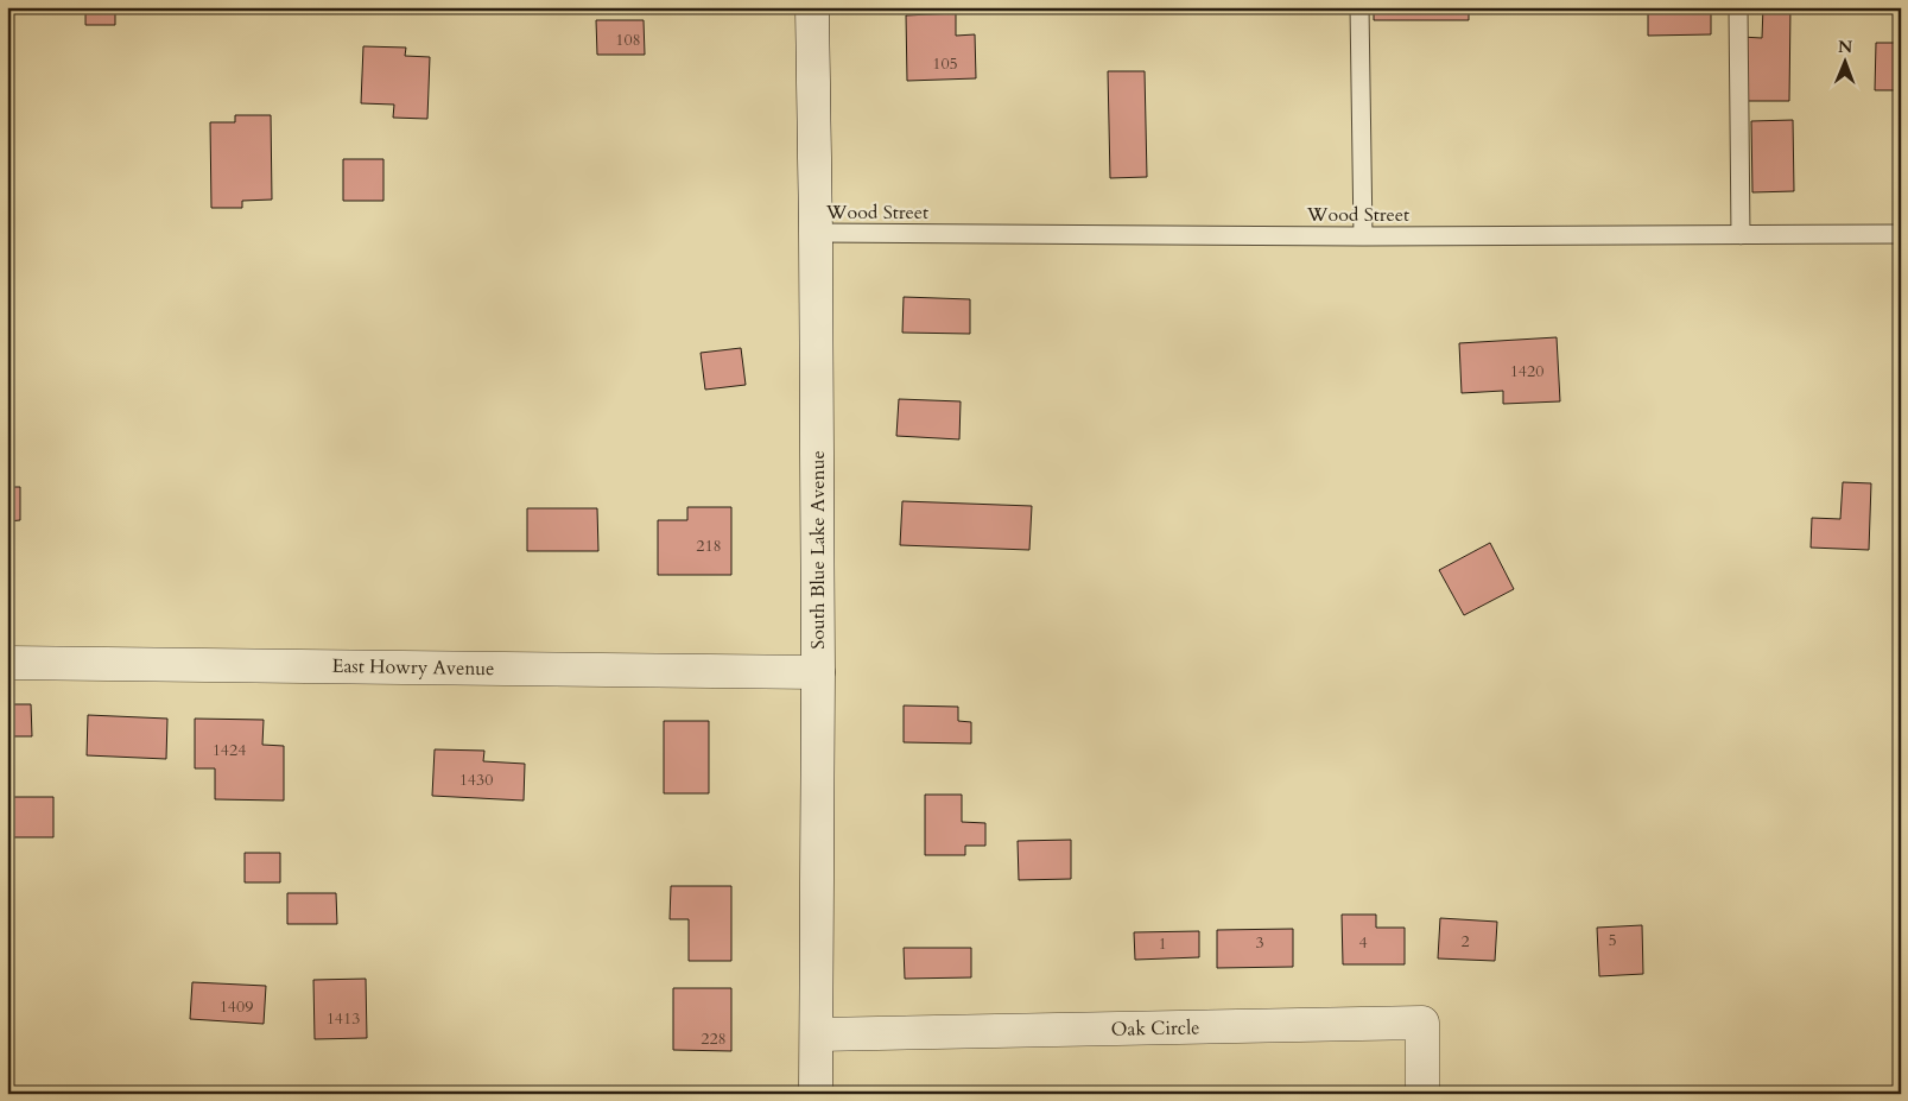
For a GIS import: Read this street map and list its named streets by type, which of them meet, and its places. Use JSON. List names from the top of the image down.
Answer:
{
  "streets": {
    "street": ["South Blue Lake Avenue", "East Howry Avenue", "Oak Circle"],
    "lane": ["Wood Street"]
  },
  "crossings": [
    ["Wood Street", "South Blue Lake Avenue"],
    ["South Blue Lake Avenue", "East Howry Avenue"],
    ["South Blue Lake Avenue", "Oak Circle"]
  ],
  "house_numbers": [
    "108",
    "105",
    "1420",
    "218",
    "1424",
    "1430",
    "5",
    "2",
    "3",
    "4",
    "1",
    "1409",
    "1413",
    "228"
  ],
  "north": "top"
}
